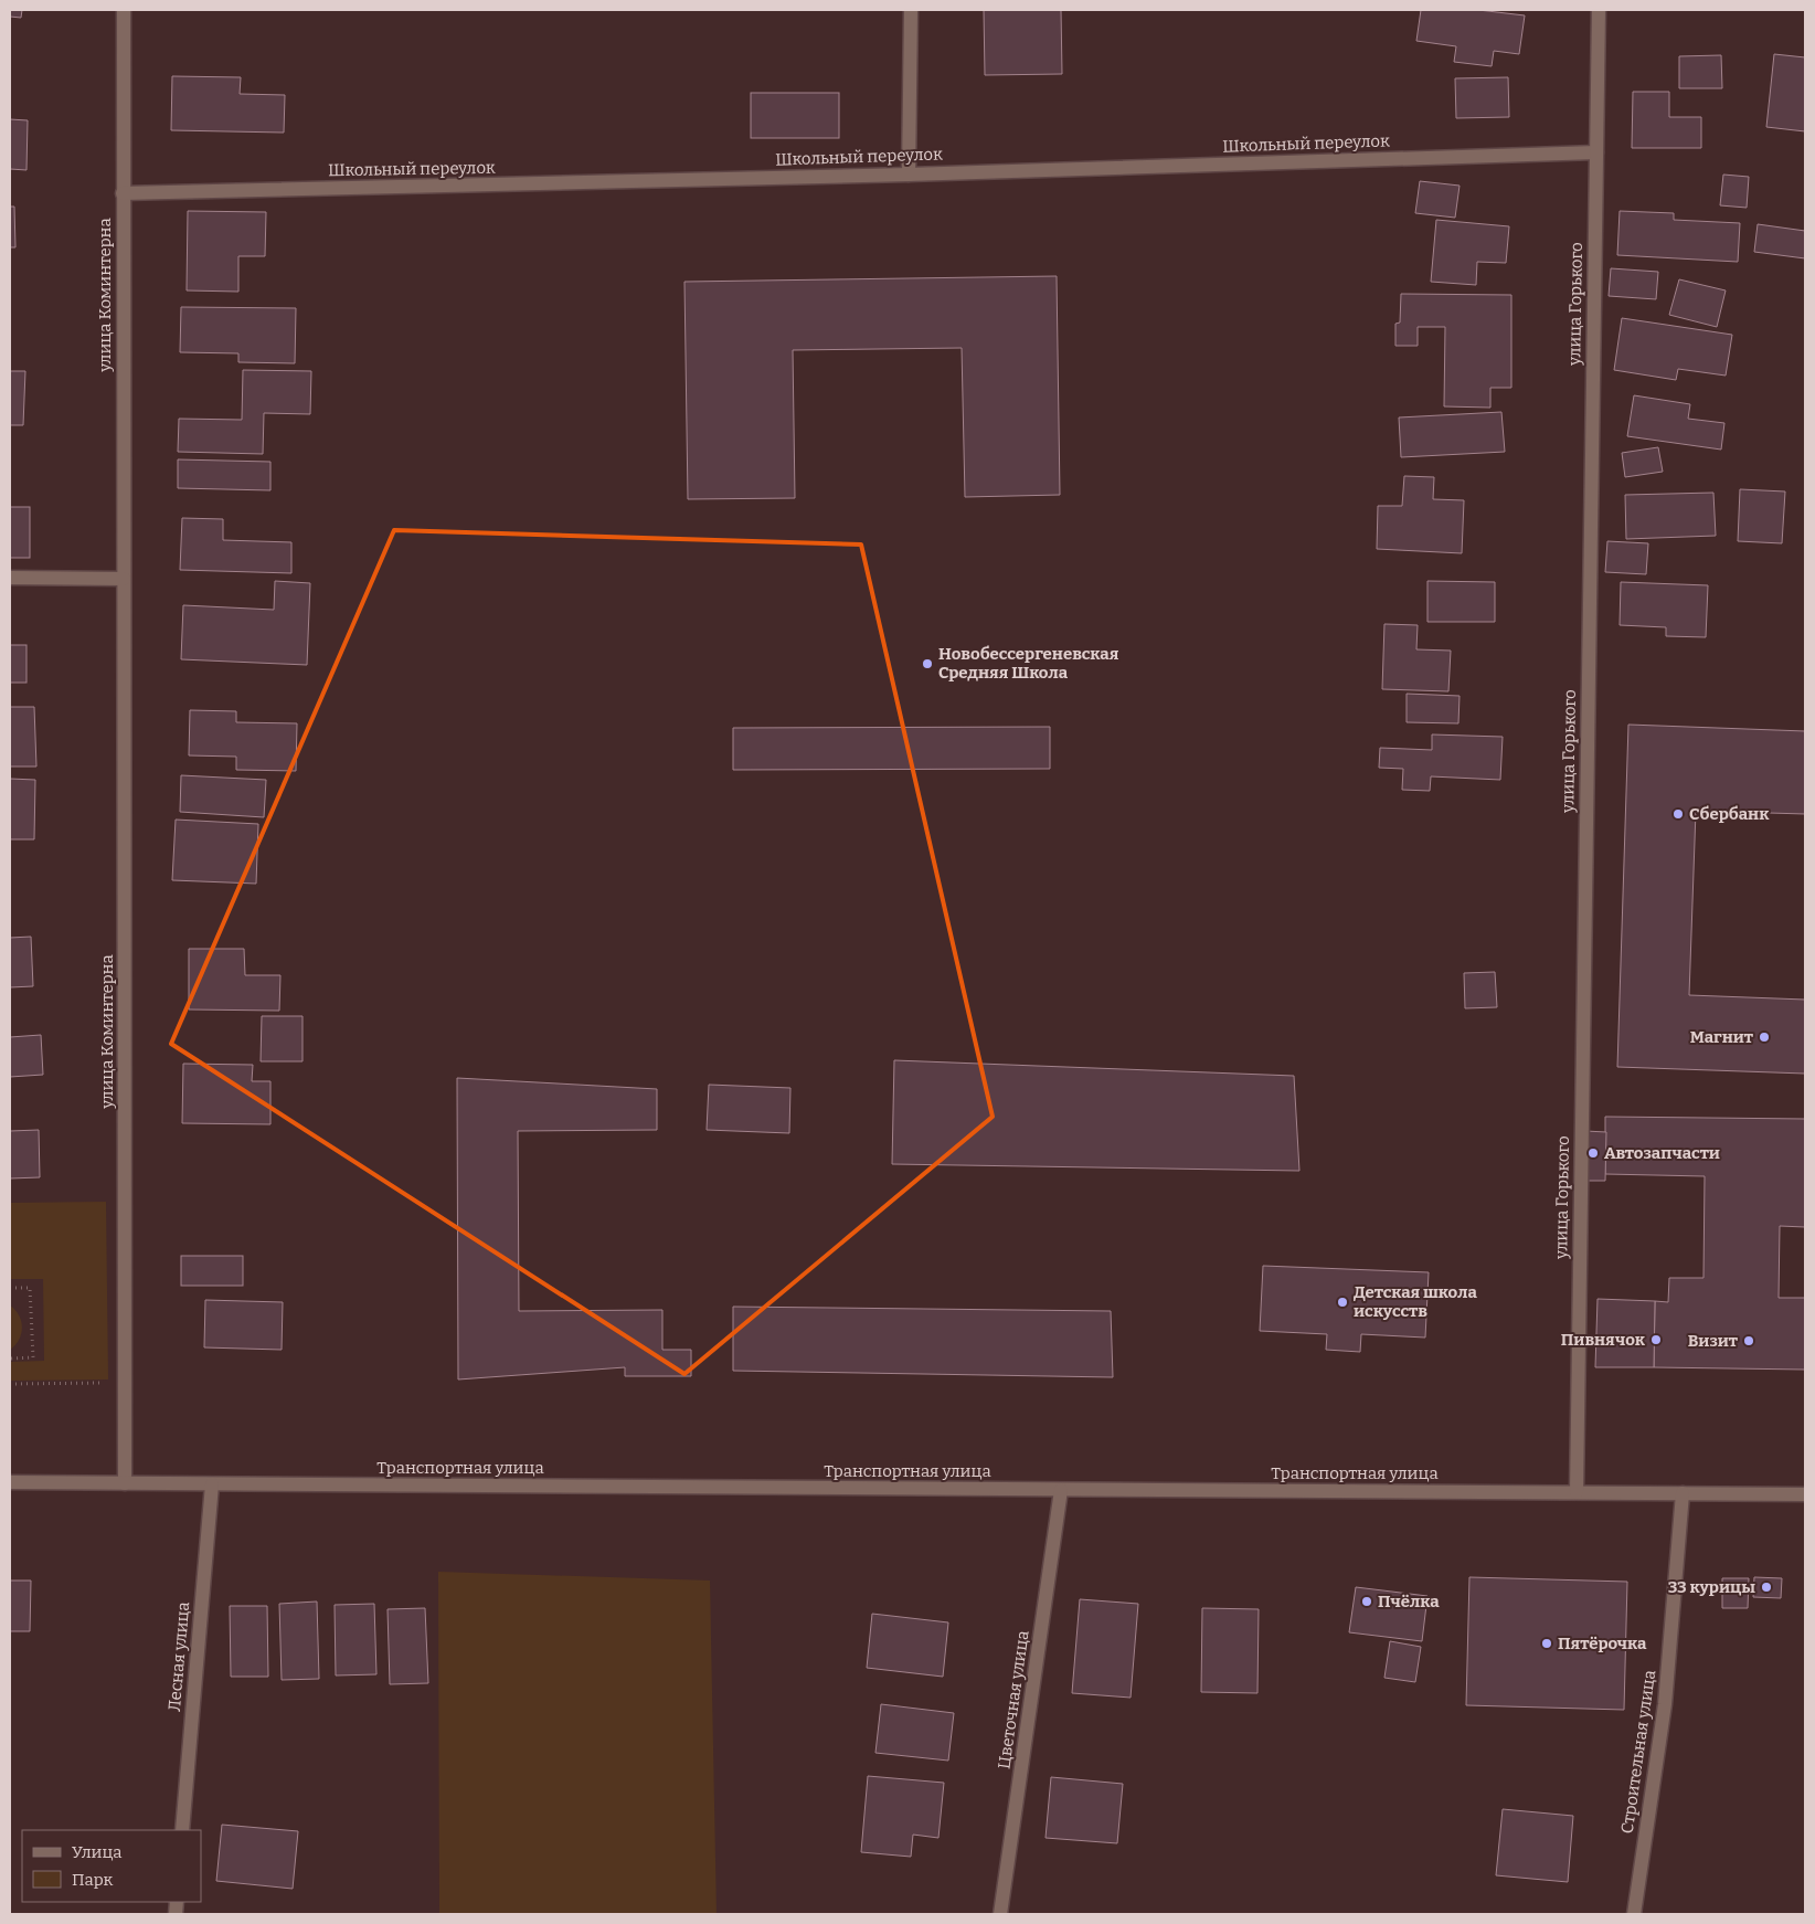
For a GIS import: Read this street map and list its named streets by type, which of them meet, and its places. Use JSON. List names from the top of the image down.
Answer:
{
  "streets": {
    "street": [
      "Школьный переулок",
      "улица Коминтерна",
      "улица Горького",
      "Транспортная улица",
      "Лесная улица",
      "Цветочная улица",
      "Строительная улица"
    ]
  },
  "crossings": [
    ["Школьный переулок", "улица Коминтерна"],
    ["Школьный переулок", "улица Горького"],
    ["улица Коминтерна", "Транспортная улица"],
    ["улица Горького", "Транспортная улица"],
    ["Транспортная улица", "Лесная улица"],
    ["Транспортная улица", "Цветочная улица"],
    ["Транспортная улица", "Строительная улица"]
  ],
  "places": [
    "Новобессергеневская Средняя Школа",
    "Сбербанк",
    "Магнит",
    "Автозапчасти",
    "Детская школа искусств",
    "Пивнячок",
    "Визит",
    "33 курицы",
    "Пчёлка",
    "Пятёрочка"
  ],
  "legend": ["Улица", "Парк"]
}
